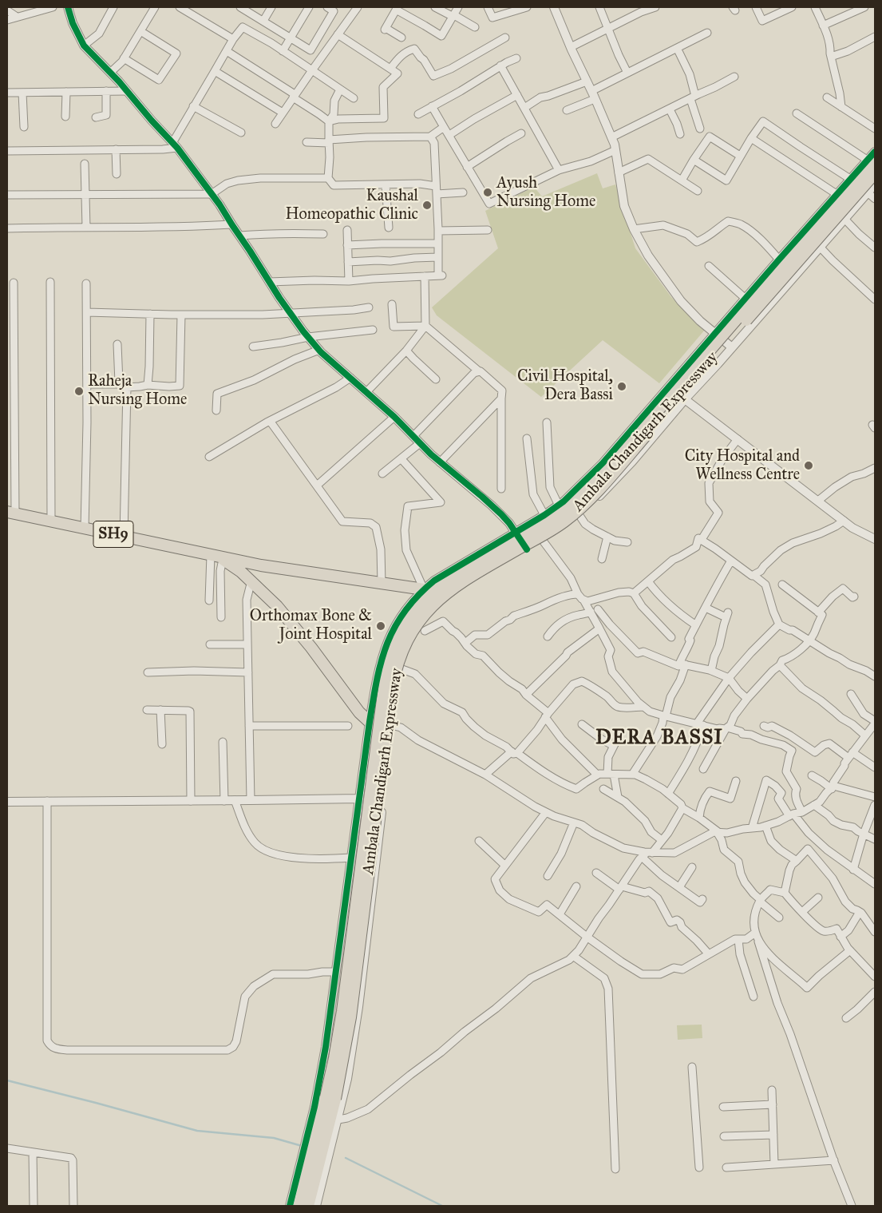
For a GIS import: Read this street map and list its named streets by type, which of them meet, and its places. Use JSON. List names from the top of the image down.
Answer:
{
  "streets": {
    "main road": ["Ambala Chandigarh Expressway", "SH9"]
  },
  "districts": ["DERA BASSI"],
  "places": [
    "Ayush Nursing Home",
    "Kaushal Homeopathic Clinic",
    "Civil Hospital, Dera Bassi",
    "Raheja Nursing Home",
    "City Hospital and Wellness Centre",
    "Orthomax Bone & Joint Hospital"
  ]
}
